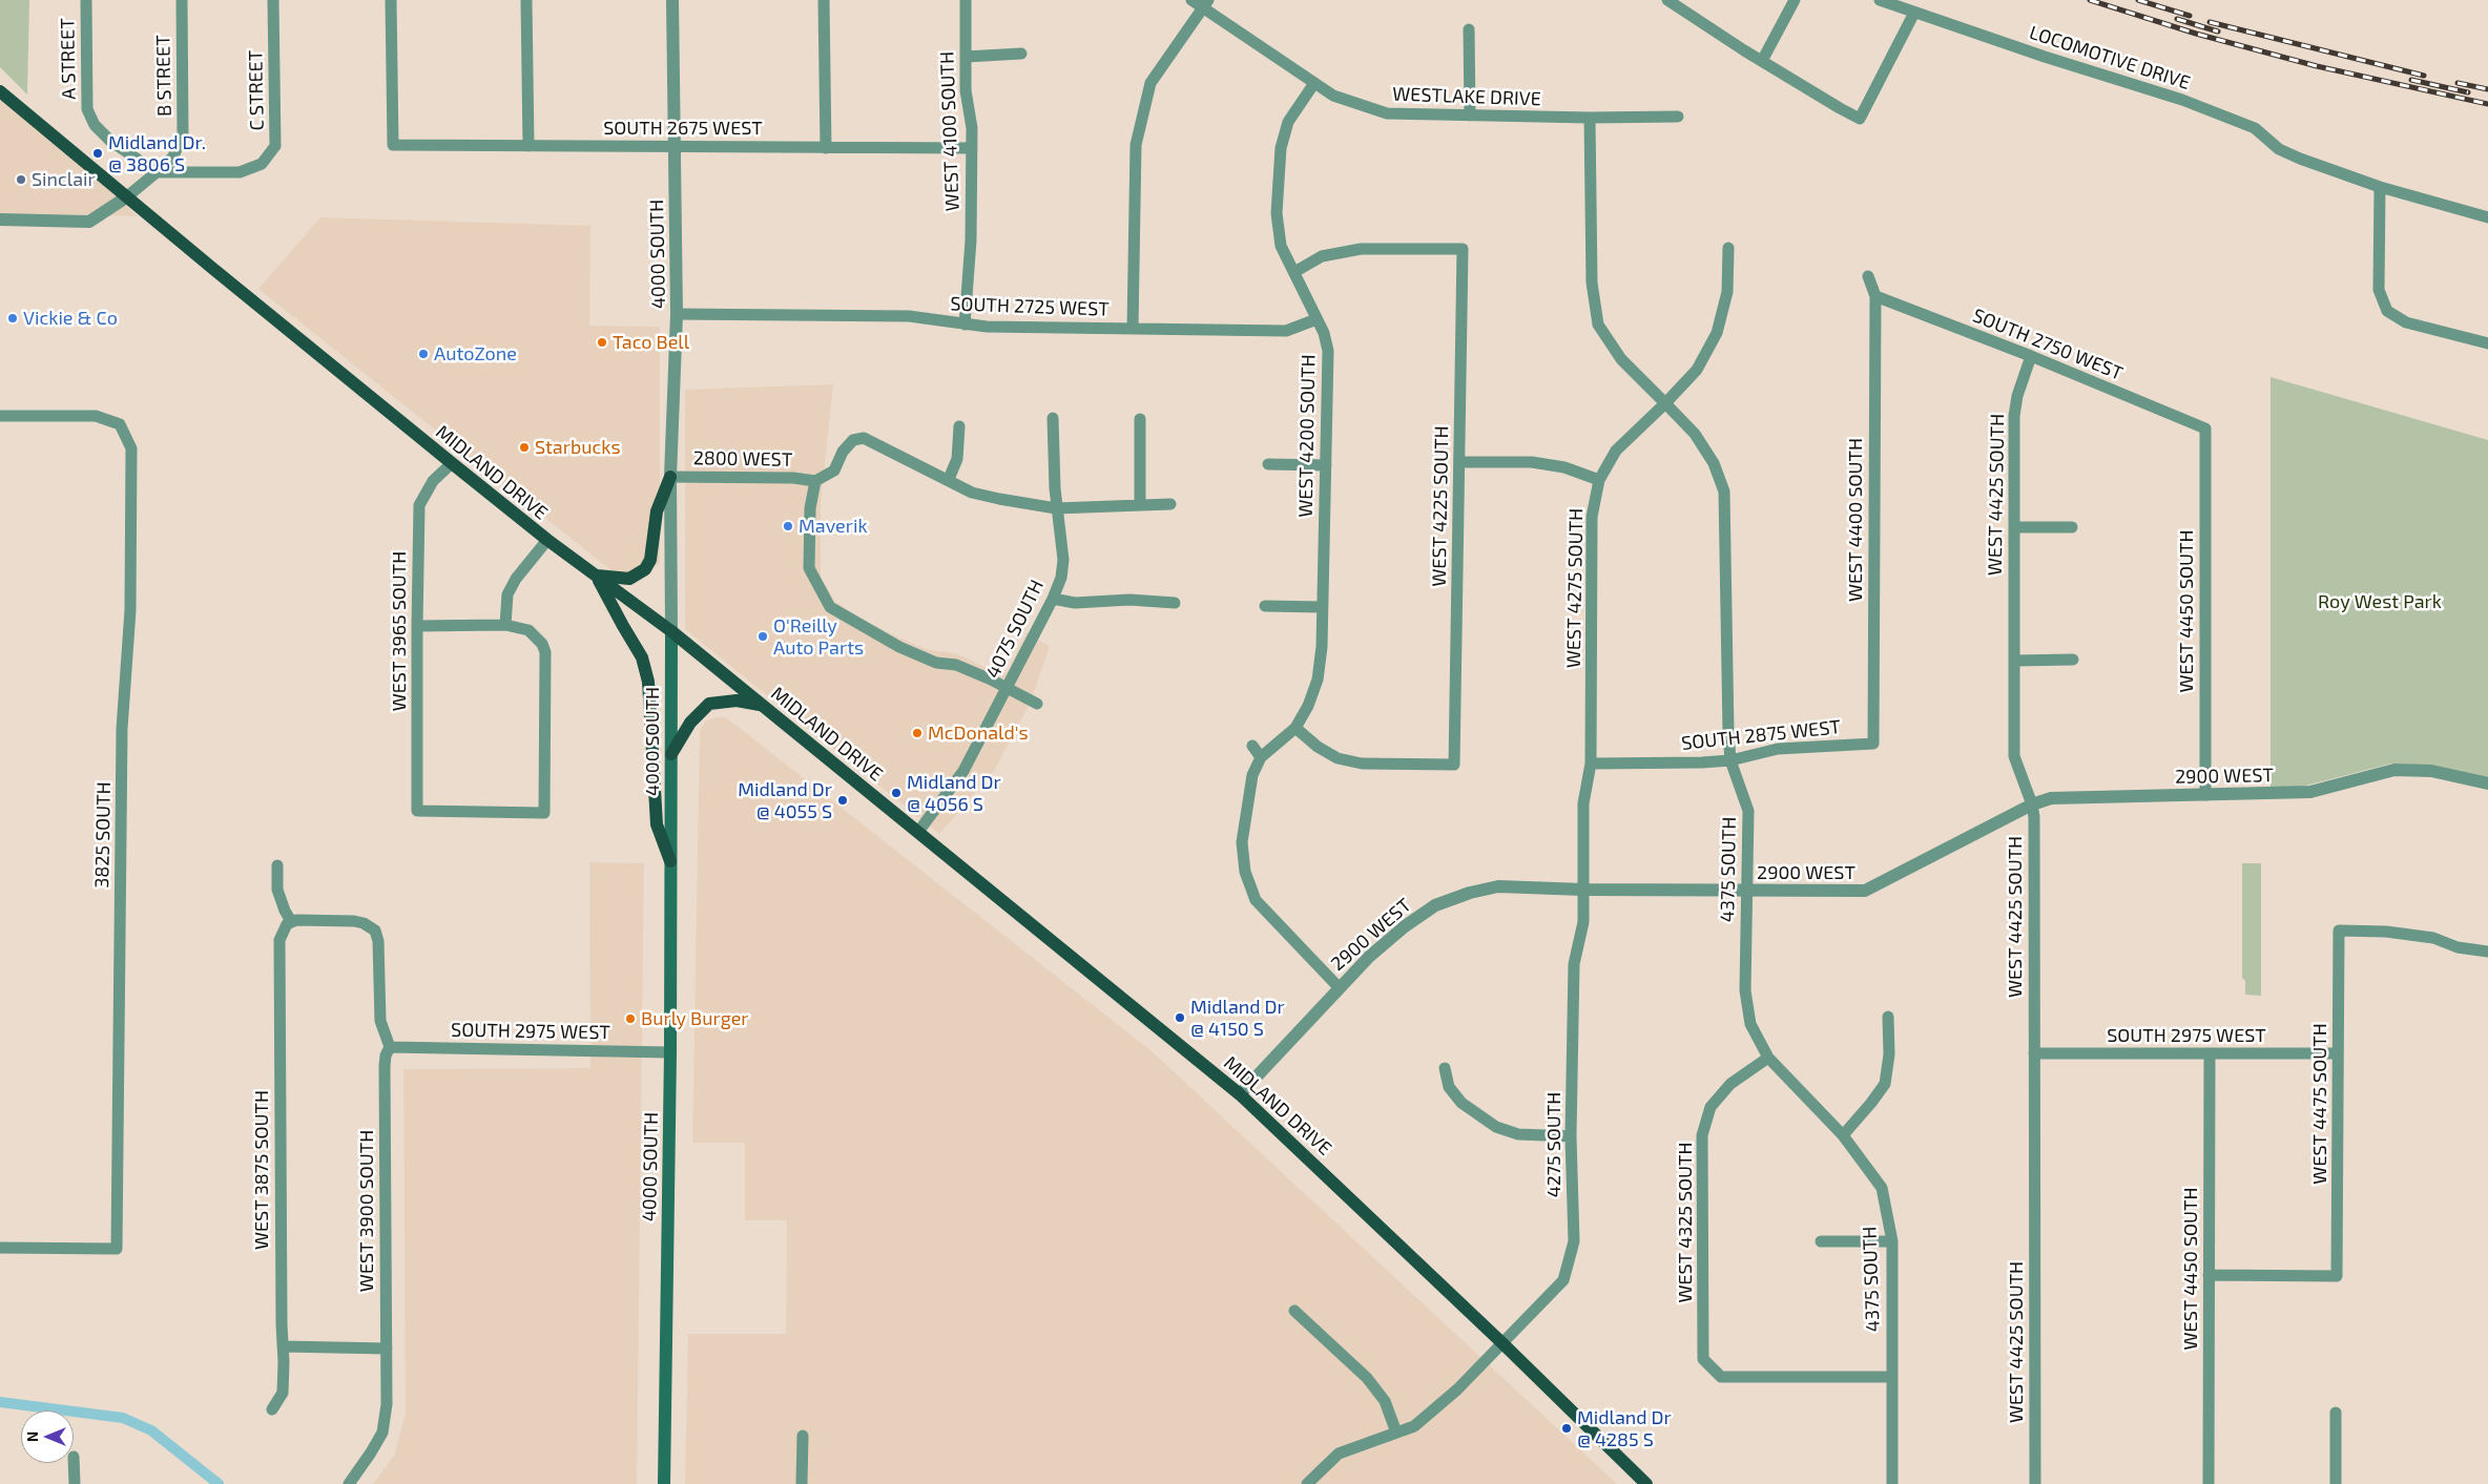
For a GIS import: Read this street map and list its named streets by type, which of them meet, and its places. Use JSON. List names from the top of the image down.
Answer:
{
  "streets": {
    "main road": ["4000 SOUTH", "MIDLAND DRIVE"],
    "street": [
      "LOCOMOTIVE DRIVE",
      "A STREET",
      "B STREET",
      "C STREET",
      "WESTLAKE DRIVE",
      "SOUTH 2675 WEST",
      "WEST 4100 SOUTH",
      "SOUTH 2725 WEST",
      "SOUTH 2750 WEST",
      "WEST 4200 SOUTH",
      "2800 WEST",
      "WEST 4425 SOUTH",
      "WEST 4225 SOUTH",
      "WEST 4400 SOUTH",
      "WEST 4275 SOUTH",
      "WEST 4450 SOUTH",
      "4075 SOUTH",
      "WEST 3965 SOUTH",
      "SOUTH 2875 WEST",
      "2900 WEST",
      "3825 SOUTH",
      "4375 SOUTH",
      "SOUTH 2975 WEST",
      "WEST 4475 SOUTH",
      "4275 SOUTH",
      "WEST 3875 SOUTH",
      "WEST 3900 SOUTH",
      "WEST 4325 SOUTH"
    ]
  },
  "crossings": [
    ["A STREET", "B STREET"],
    ["A STREET", "C STREET"],
    ["B STREET", "C STREET"],
    ["WESTLAKE DRIVE", "WEST 4200 SOUTH"],
    ["SOUTH 2675 WEST", "WEST 4100 SOUTH"],
    ["SOUTH 2675 WEST", "4000 SOUTH"],
    ["WEST 4100 SOUTH", "SOUTH 2725 WEST"],
    ["4000 SOUTH", "SOUTH 2725 WEST"],
    ["4000 SOUTH", "2800 WEST"],
    ["4000 SOUTH", "MIDLAND DRIVE"],
    ["4000 SOUTH", "SOUTH 2975 WEST"],
    ["SOUTH 2725 WEST", "WEST 4200 SOUTH"],
    ["SOUTH 2750 WEST", "WEST 4425 SOUTH"],
    ["SOUTH 2750 WEST", "WEST 4400 SOUTH"],
    ["SOUTH 2750 WEST", "WEST 4450 SOUTH"],
    ["WEST 4200 SOUTH", "WEST 4225 SOUTH"],
    ["MIDLAND DRIVE", "4075 SOUTH"],
    ["MIDLAND DRIVE", "WEST 3965 SOUTH"],
    ["MIDLAND DRIVE", "2900 WEST"],
    ["MIDLAND DRIVE", "4275 SOUTH"],
    ["WEST 4425 SOUTH", "2900 WEST"],
    ["WEST 4425 SOUTH", "SOUTH 2975 WEST"],
    ["WEST 4400 SOUTH", "SOUTH 2875 WEST"],
    ["WEST 4275 SOUTH", "SOUTH 2875 WEST"],
    ["WEST 4275 SOUTH", "2900 WEST"],
    ["WEST 4275 SOUTH", "4375 SOUTH"],
    ["WEST 4275 SOUTH", "4275 SOUTH"],
    ["WEST 4450 SOUTH", "2900 WEST"],
    ["WEST 4450 SOUTH", "SOUTH 2975 WEST"],
    ["WEST 4450 SOUTH", "WEST 4475 SOUTH"],
    ["SOUTH 2875 WEST", "4375 SOUTH"],
    ["2900 WEST", "4375 SOUTH"],
    ["4375 SOUTH", "WEST 4325 SOUTH"],
    ["SOUTH 2975 WEST", "WEST 4475 SOUTH"],
    ["SOUTH 2975 WEST", "WEST 3900 SOUTH"]
  ],
  "parks": ["Roy West Park"],
  "places": [
    "Midland Dr. @ 3806 S",
    "Sinclair",
    "Vickie & Co",
    "Taco Bell",
    "AutoZone",
    "Starbucks",
    "Maverik",
    "O'Reilly Auto Parts",
    "McDonald's",
    "Midland Dr @ 4056 S",
    "Midland Dr @ 4055 S",
    "Midland Dr @ 4150 S",
    "Burly Burger",
    "Midland Dr @ 4285 S"
  ],
  "north": "left"
}
